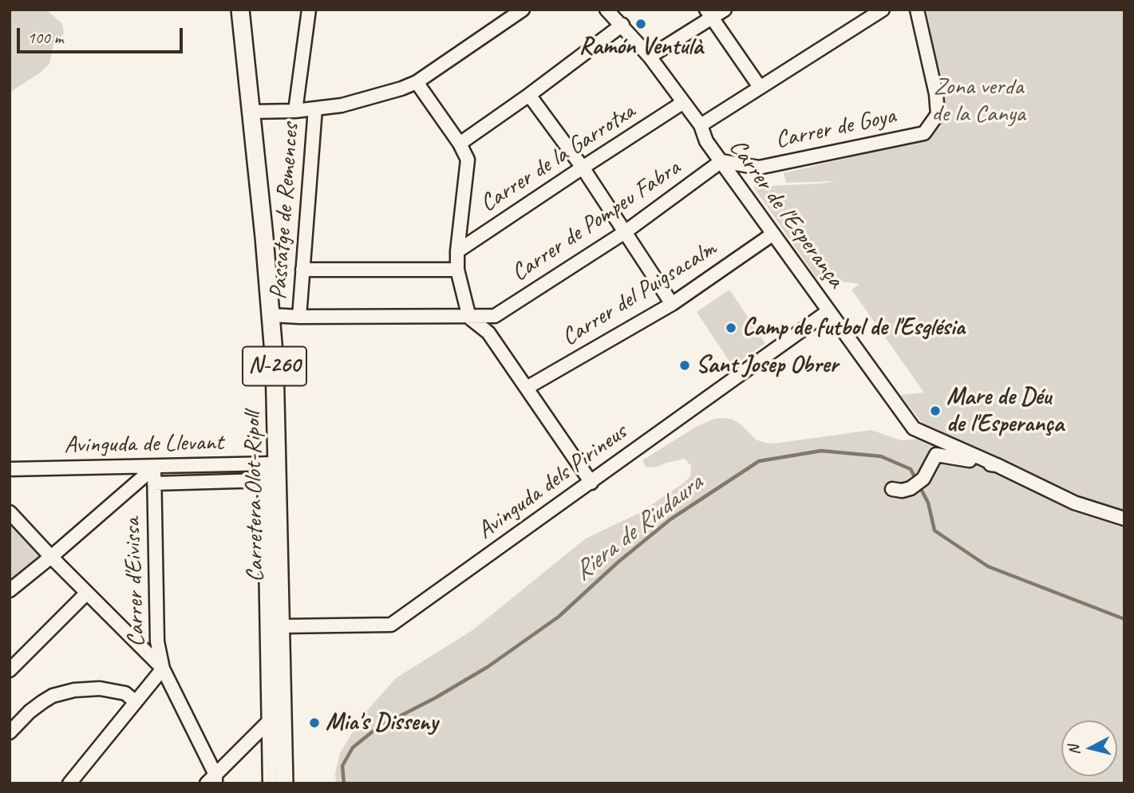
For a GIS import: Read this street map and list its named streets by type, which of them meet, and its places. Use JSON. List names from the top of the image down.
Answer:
{
  "streets": {
    "main road": ["N-260", "Carretera Olot-Ripoll"],
    "street": [
      "Carrer de Goya",
      "Carrer de la Garrotxa",
      "Passatge de Remences",
      "Carrer de l'Esperança",
      "Carrer de Pompeu Fabra",
      "Carrer del Puigsacalm",
      "Avinguda de Llevant",
      "Avinguda dels Pirineus",
      "Carrer d'Eivissa"
    ]
  },
  "crossings": [
    ["Carrer de Goya", "Carrer de l'Esperança"],
    ["Carrer de Goya", "Carrer de Pompeu Fabra"],
    ["Carrer de la Garrotxa", "Carrer de l'Esperança"],
    ["Carrer de l'Esperança", "Carrer de Pompeu Fabra"],
    ["Carrer de l'Esperança", "Carrer del Puigsacalm"],
    ["Carrer de l'Esperança", "Avinguda dels Pirineus"],
    ["Avinguda de Llevant", "Carretera Olot-Ripoll"],
    ["Avinguda de Llevant", "Carrer d'Eivissa"],
    ["Avinguda dels Pirineus", "Carretera Olot-Ripoll"]
  ],
  "water": ["Riera de Riudaura"],
  "parks": ["Zona verda de la Canya"],
  "places": [
    "Ramón Ventulà",
    "Camp de futbol de l'Església",
    "Sant Josep Obrer",
    "Mare de Déu de l'Esperança",
    "Mia's Disseny"
  ],
  "scale_bar": "100 m",
  "north": "left"
}
